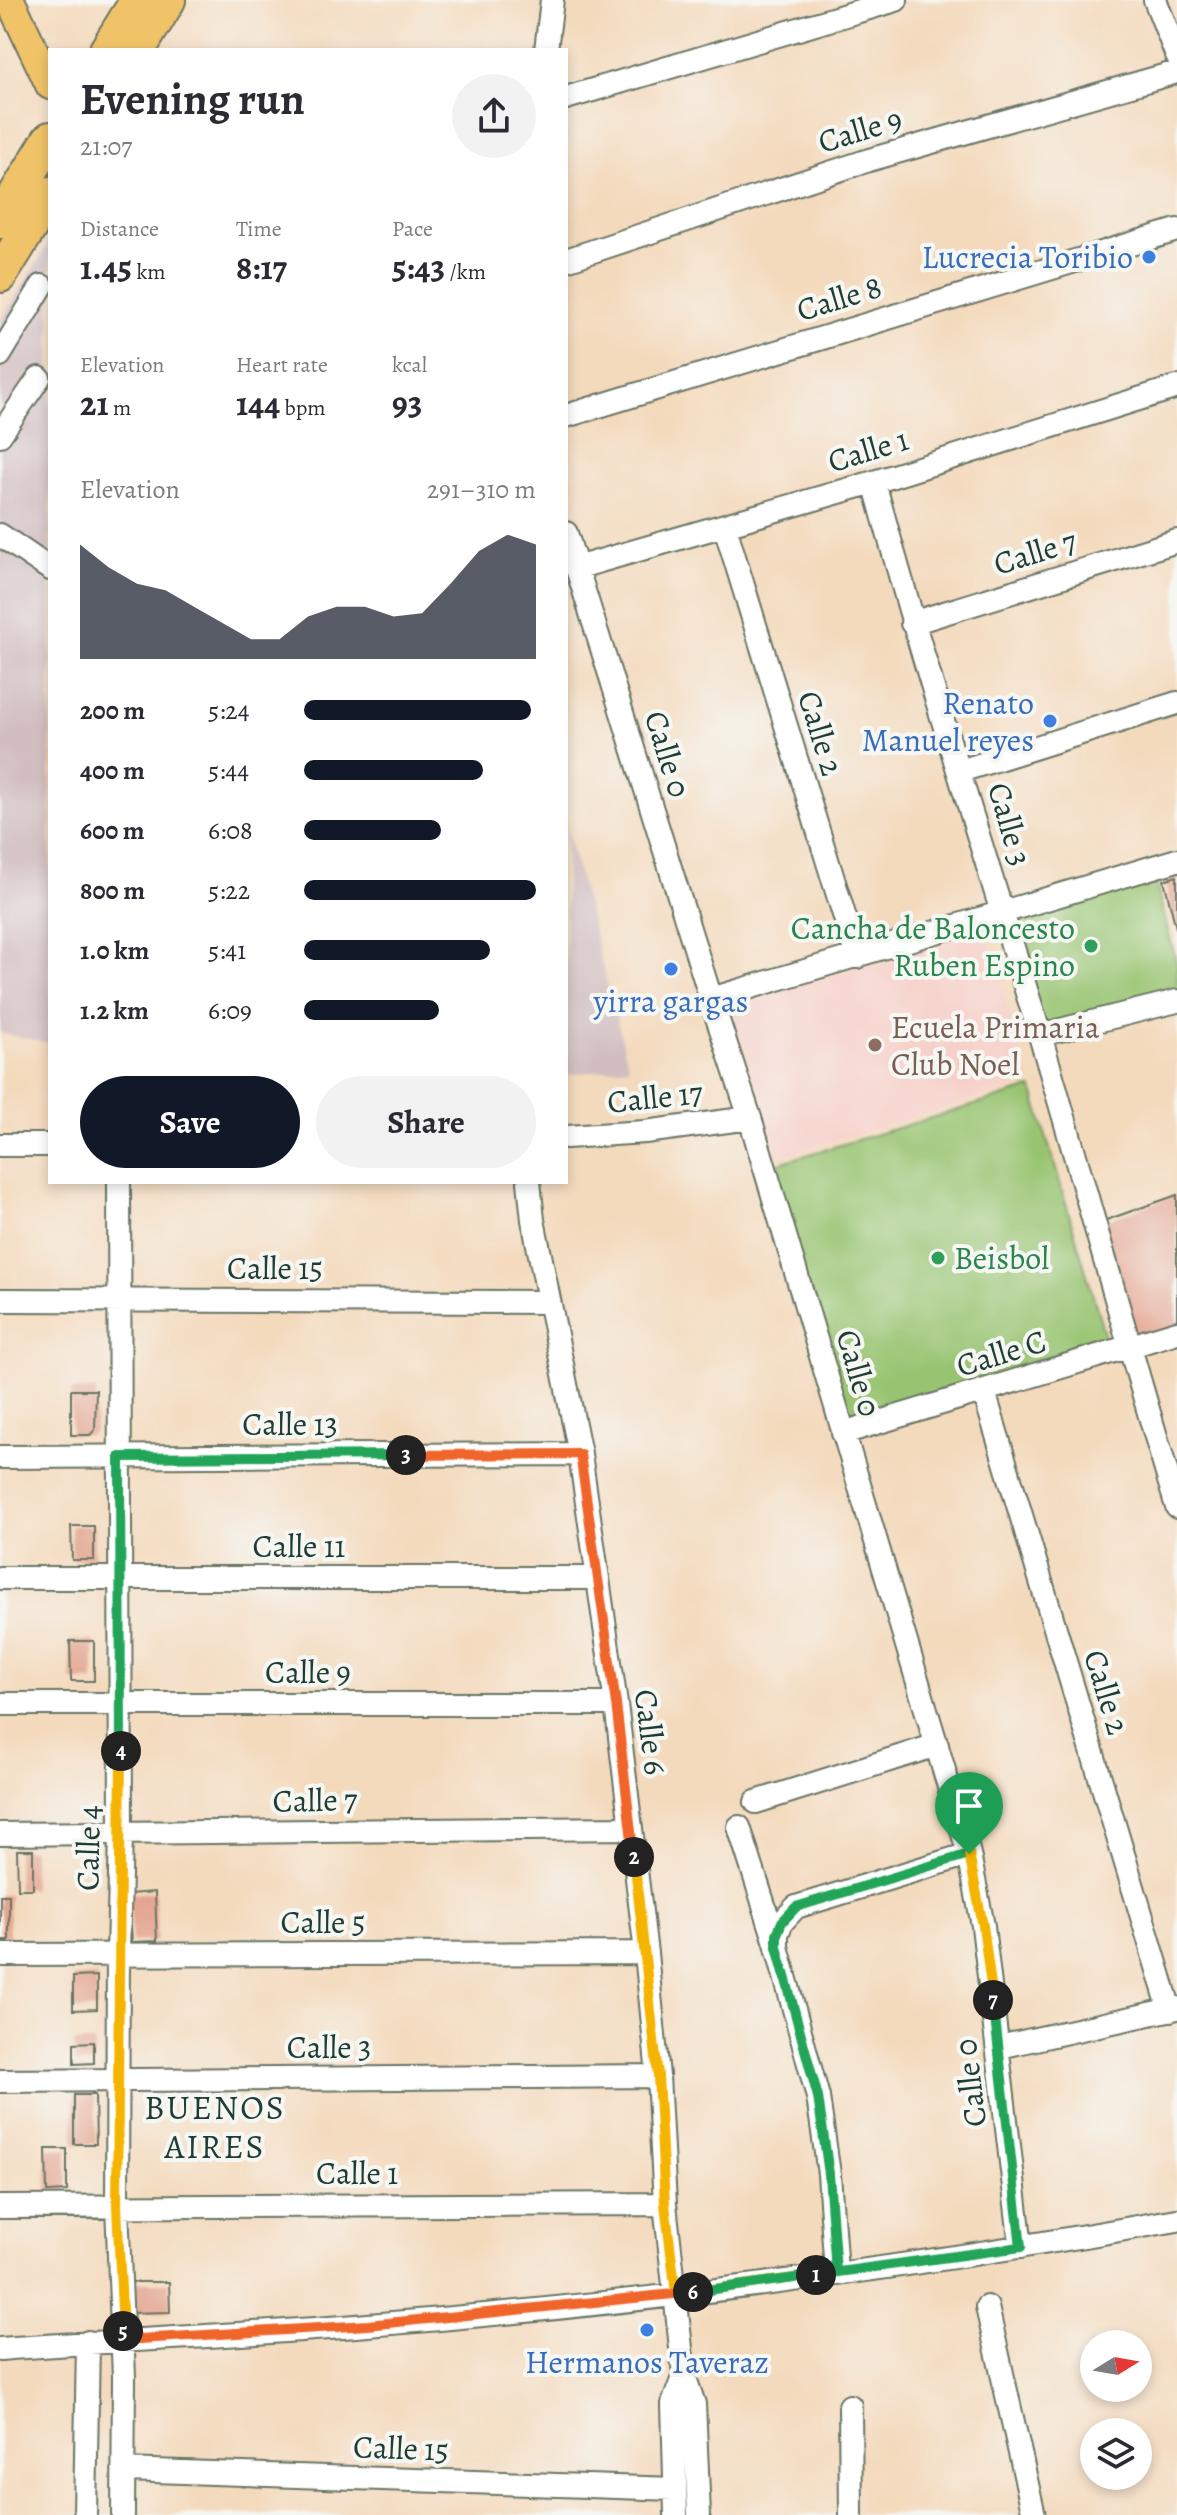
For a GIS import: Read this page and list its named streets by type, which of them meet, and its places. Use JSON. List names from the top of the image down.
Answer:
{
  "streets": {
    "street": [
      "Calle 9",
      "Calle 8",
      "Calle 1",
      "Calle 7",
      "Calle 2",
      "Calle 0",
      "Calle 3",
      "Calle 17",
      "Calle 15",
      "Calle C",
      "Calle 13",
      "Calle 11",
      "Calle 6",
      "Calle 4",
      "Calle 5"
    ]
  },
  "crossings": [
    ["Calle 9", "Calle 6"],
    ["Calle 9", "Calle 4"],
    ["Calle 1", "Calle 2"],
    ["Calle 1", "Calle 0"],
    ["Calle 1", "Calle 3"],
    ["Calle 1", "Calle 6"],
    ["Calle 1", "Calle 4"],
    ["Calle 7", "Calle 3"],
    ["Calle 7", "Calle 6"],
    ["Calle 7", "Calle 4"],
    ["Calle 2", "Calle C"],
    ["Calle 0", "Calle 17"],
    ["Calle 0", "Calle C"],
    ["Calle 3", "Calle C"],
    ["Calle 3", "Calle 6"],
    ["Calle 3", "Calle 4"],
    ["Calle 15", "Calle 6"],
    ["Calle 15", "Calle 4"],
    ["Calle 13", "Calle 6"],
    ["Calle 13", "Calle 4"],
    ["Calle 11", "Calle 6"],
    ["Calle 11", "Calle 4"],
    ["Calle 6", "Calle 5"],
    ["Calle 4", "Calle 5"]
  ],
  "districts": ["BUENOS AIRES"],
  "places": [
    "Lucrecia Toribio",
    "Renato Manuel reyes",
    "Cancha de Baloncesto Ruben Espino",
    "yirra gargas",
    "Ecuela Primaria Club Noel",
    "Beisbol",
    "Hermanos Taveraz"
  ],
  "north": "right",
  "page": {
    "heading": ["Evening run", "21:07"],
    "stats": [
      ["Distance", "1.45 km"],
      ["Time", "8:17"],
      ["Pace", "5:43 /km"],
      ["Elevation", "21 m"],
      ["Heart rate", "144 bpm"],
      ["kcal", "93"]
    ],
    "chart": ["Elevation", "291–310 m"],
    "list": [
      {
        "name": "200 m",
        "note": "5:24"
      },
      {
        "name": "400 m",
        "note": "5:44"
      },
      {
        "name": "600 m",
        "note": "6:08"
      },
      {
        "name": "800 m",
        "note": "5:22"
      },
      {
        "name": "1.0 km",
        "note": "5:41"
      },
      {
        "name": "1.2 km",
        "note": "6:09"
      }
    ],
    "buttons": ["Save", "Share"],
    "pins": [
      "3",
      "4",
      "2",
      "7",
      "1",
      "6",
      "5"
    ]
  }
}
